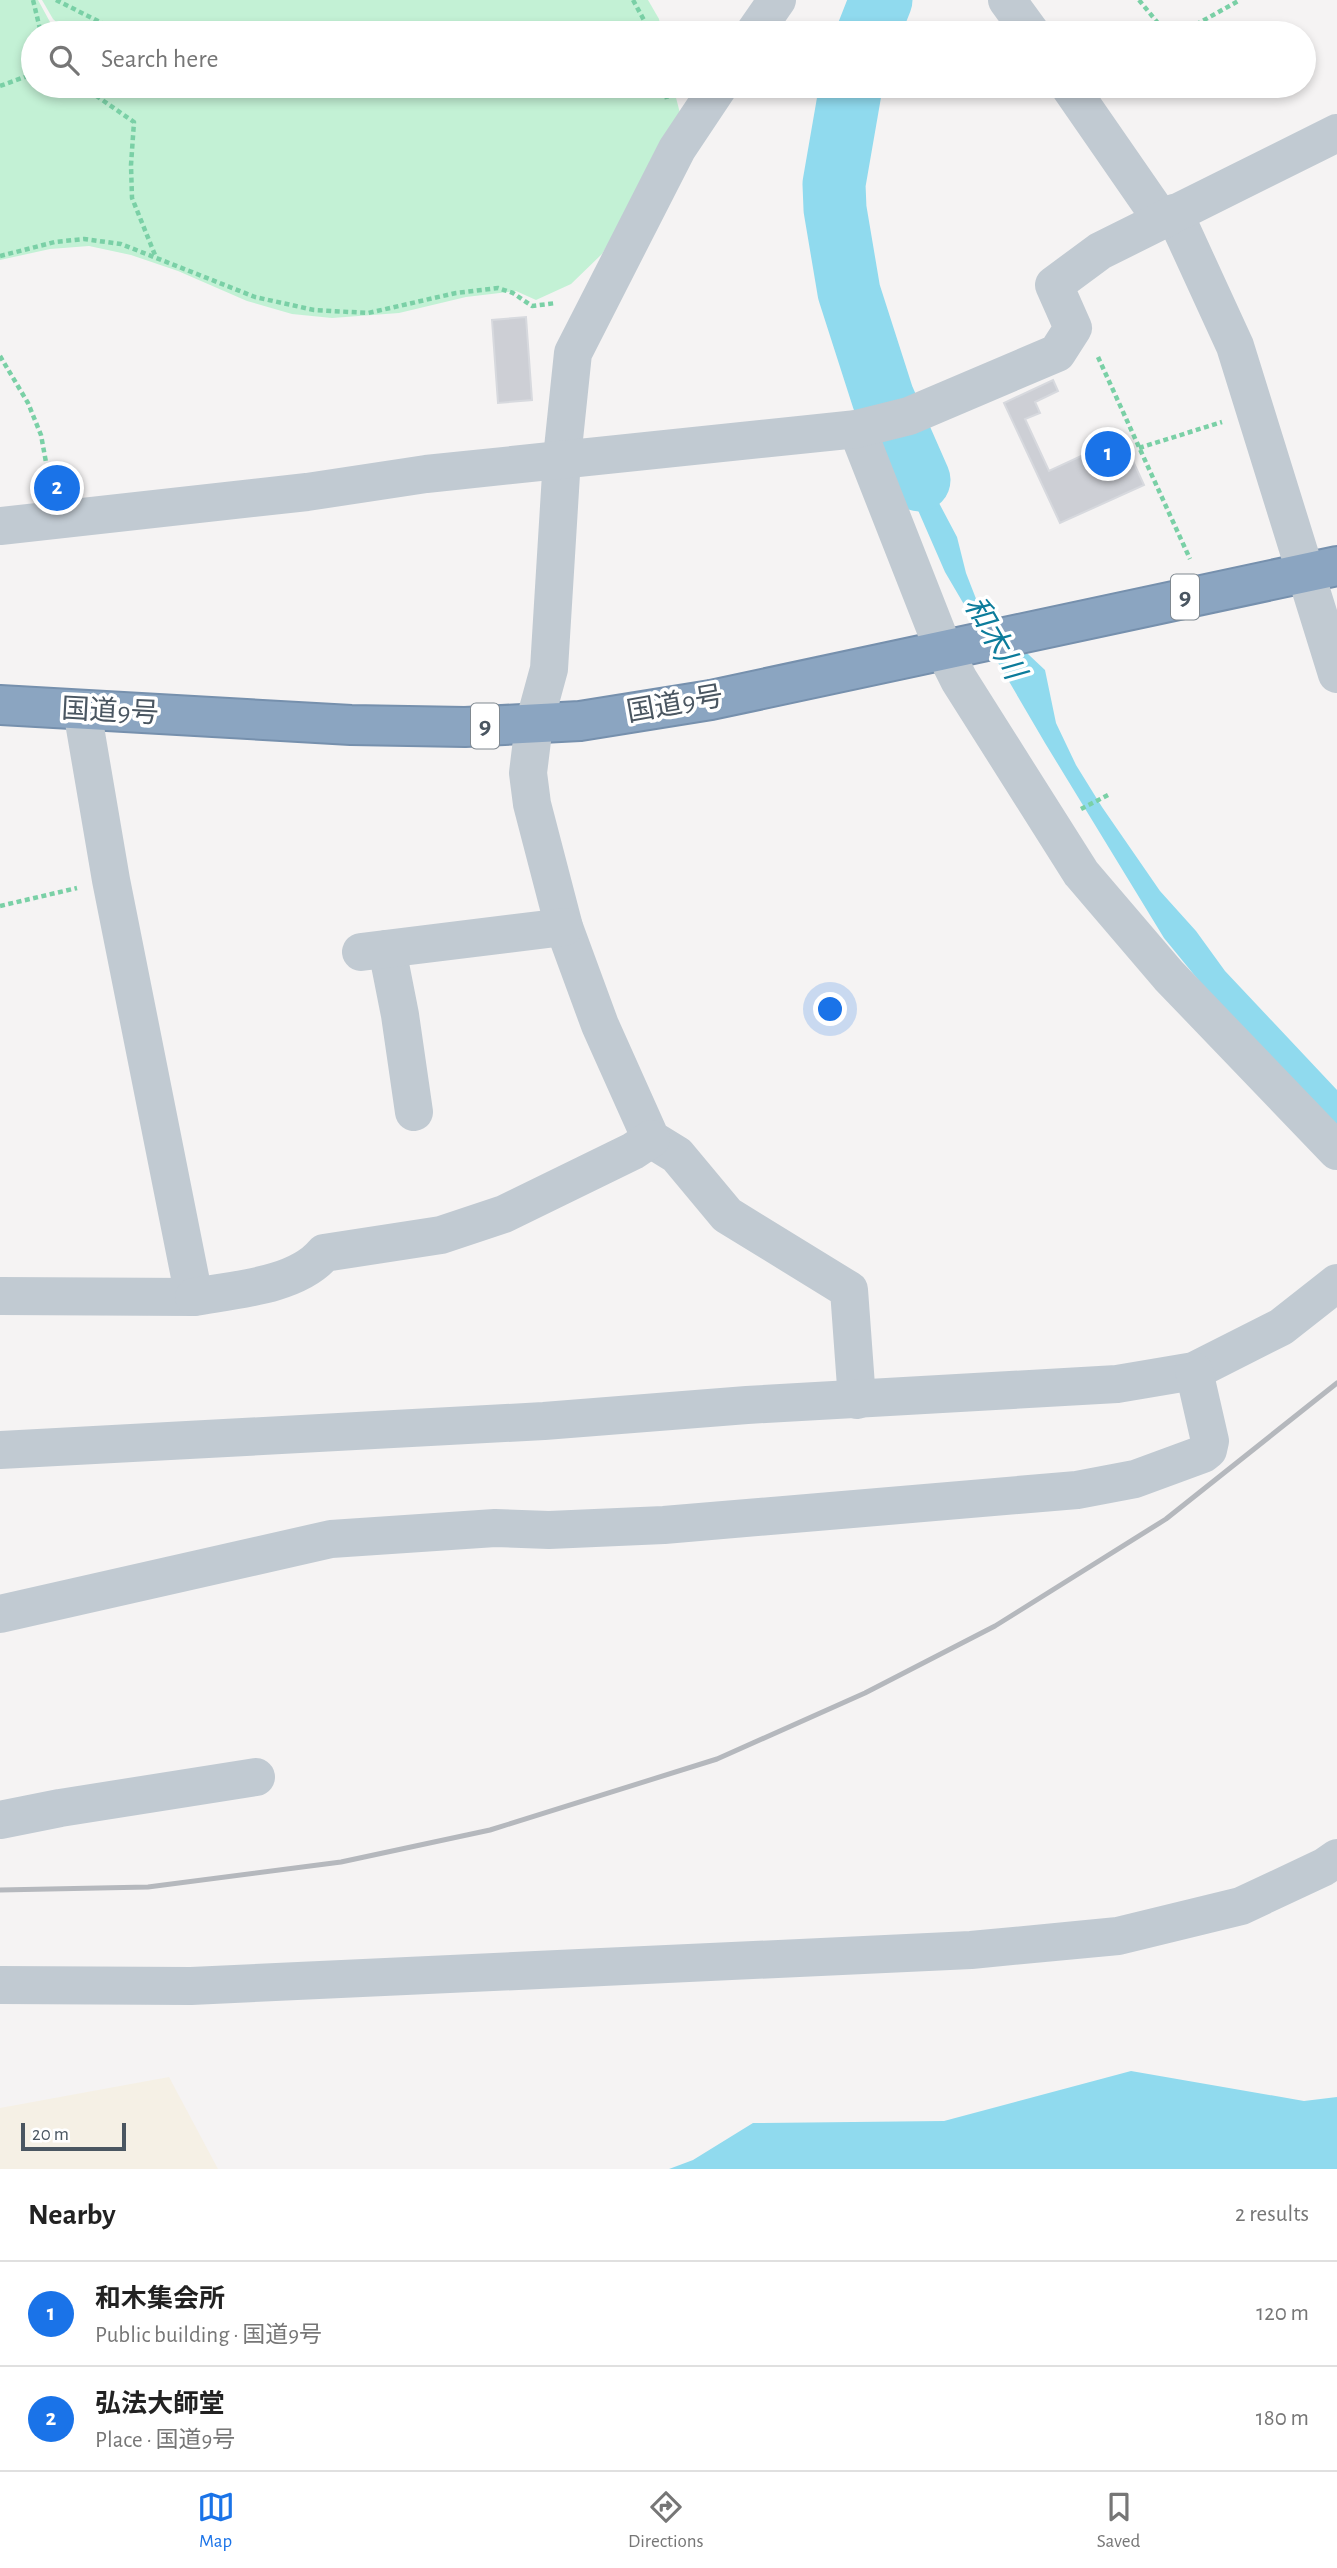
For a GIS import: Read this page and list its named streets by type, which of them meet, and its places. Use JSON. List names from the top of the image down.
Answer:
{
  "streets": {
    "highway": ["9", "国道9号"]
  },
  "water": ["和木川"],
  "scale_bar": "20 m",
  "page": {
    "search": "Search here",
    "pins": ["1", "2"],
    "scale": "20 m",
    "heading": ["Nearby", "2 results"],
    "list": [
      {
        "mark": "1",
        "name": "和木集会所",
        "note": "Public building · 国道9号",
        "value": "120 m"
      },
      {
        "mark": "2",
        "name": "弘法大師堂",
        "note": "Place · 国道9号",
        "value": "180 m"
      }
    ],
    "nav": ["Map", "Directions", "Saved"]
  }
}
